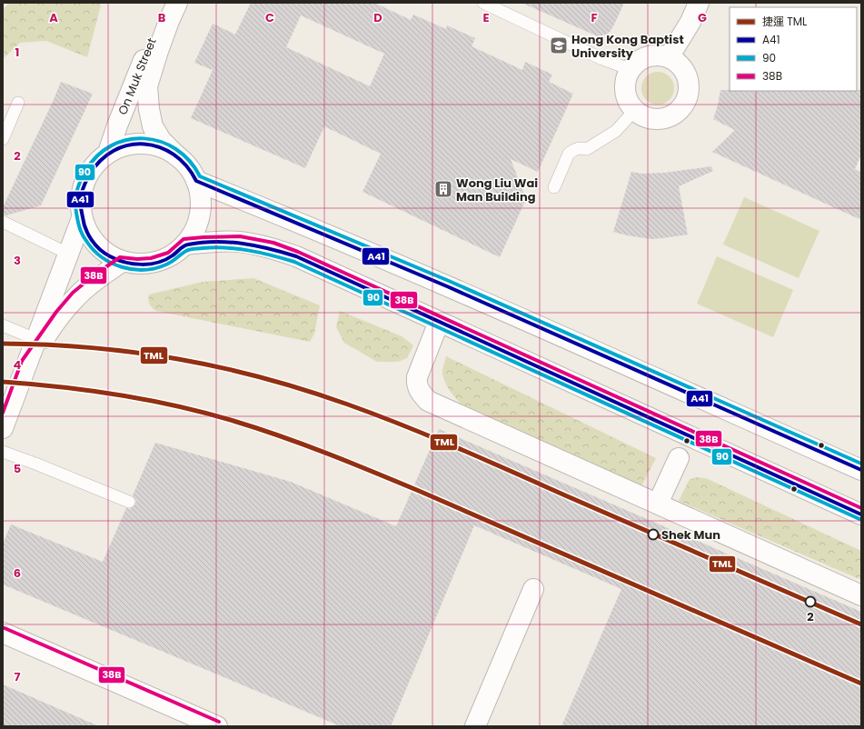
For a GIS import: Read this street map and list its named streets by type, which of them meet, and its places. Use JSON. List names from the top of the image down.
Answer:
{
  "streets": {
    "street": ["On Muk Street"]
  },
  "places": {
    "school or university": ["Hong Kong Baptist University"],
    "building": ["Wong Liu Wai Man Building"],
    "other": ["Shek Mun", "2"]
  },
  "lines": [
    "transit line 90",
    "transit line A41",
    "transit line 38B",
    "metro line TML"
  ],
  "legend": [
    "捷運 TML",
    "A41",
    "90",
    "38B"
  ],
  "grid": {
    "columns": [
      "A",
      "B",
      "C",
      "D",
      "E",
      "F",
      "G"
    ],
    "rows": [
      "1",
      "2",
      "3",
      "4",
      "5",
      "6",
      "7"
    ]
  }
}
